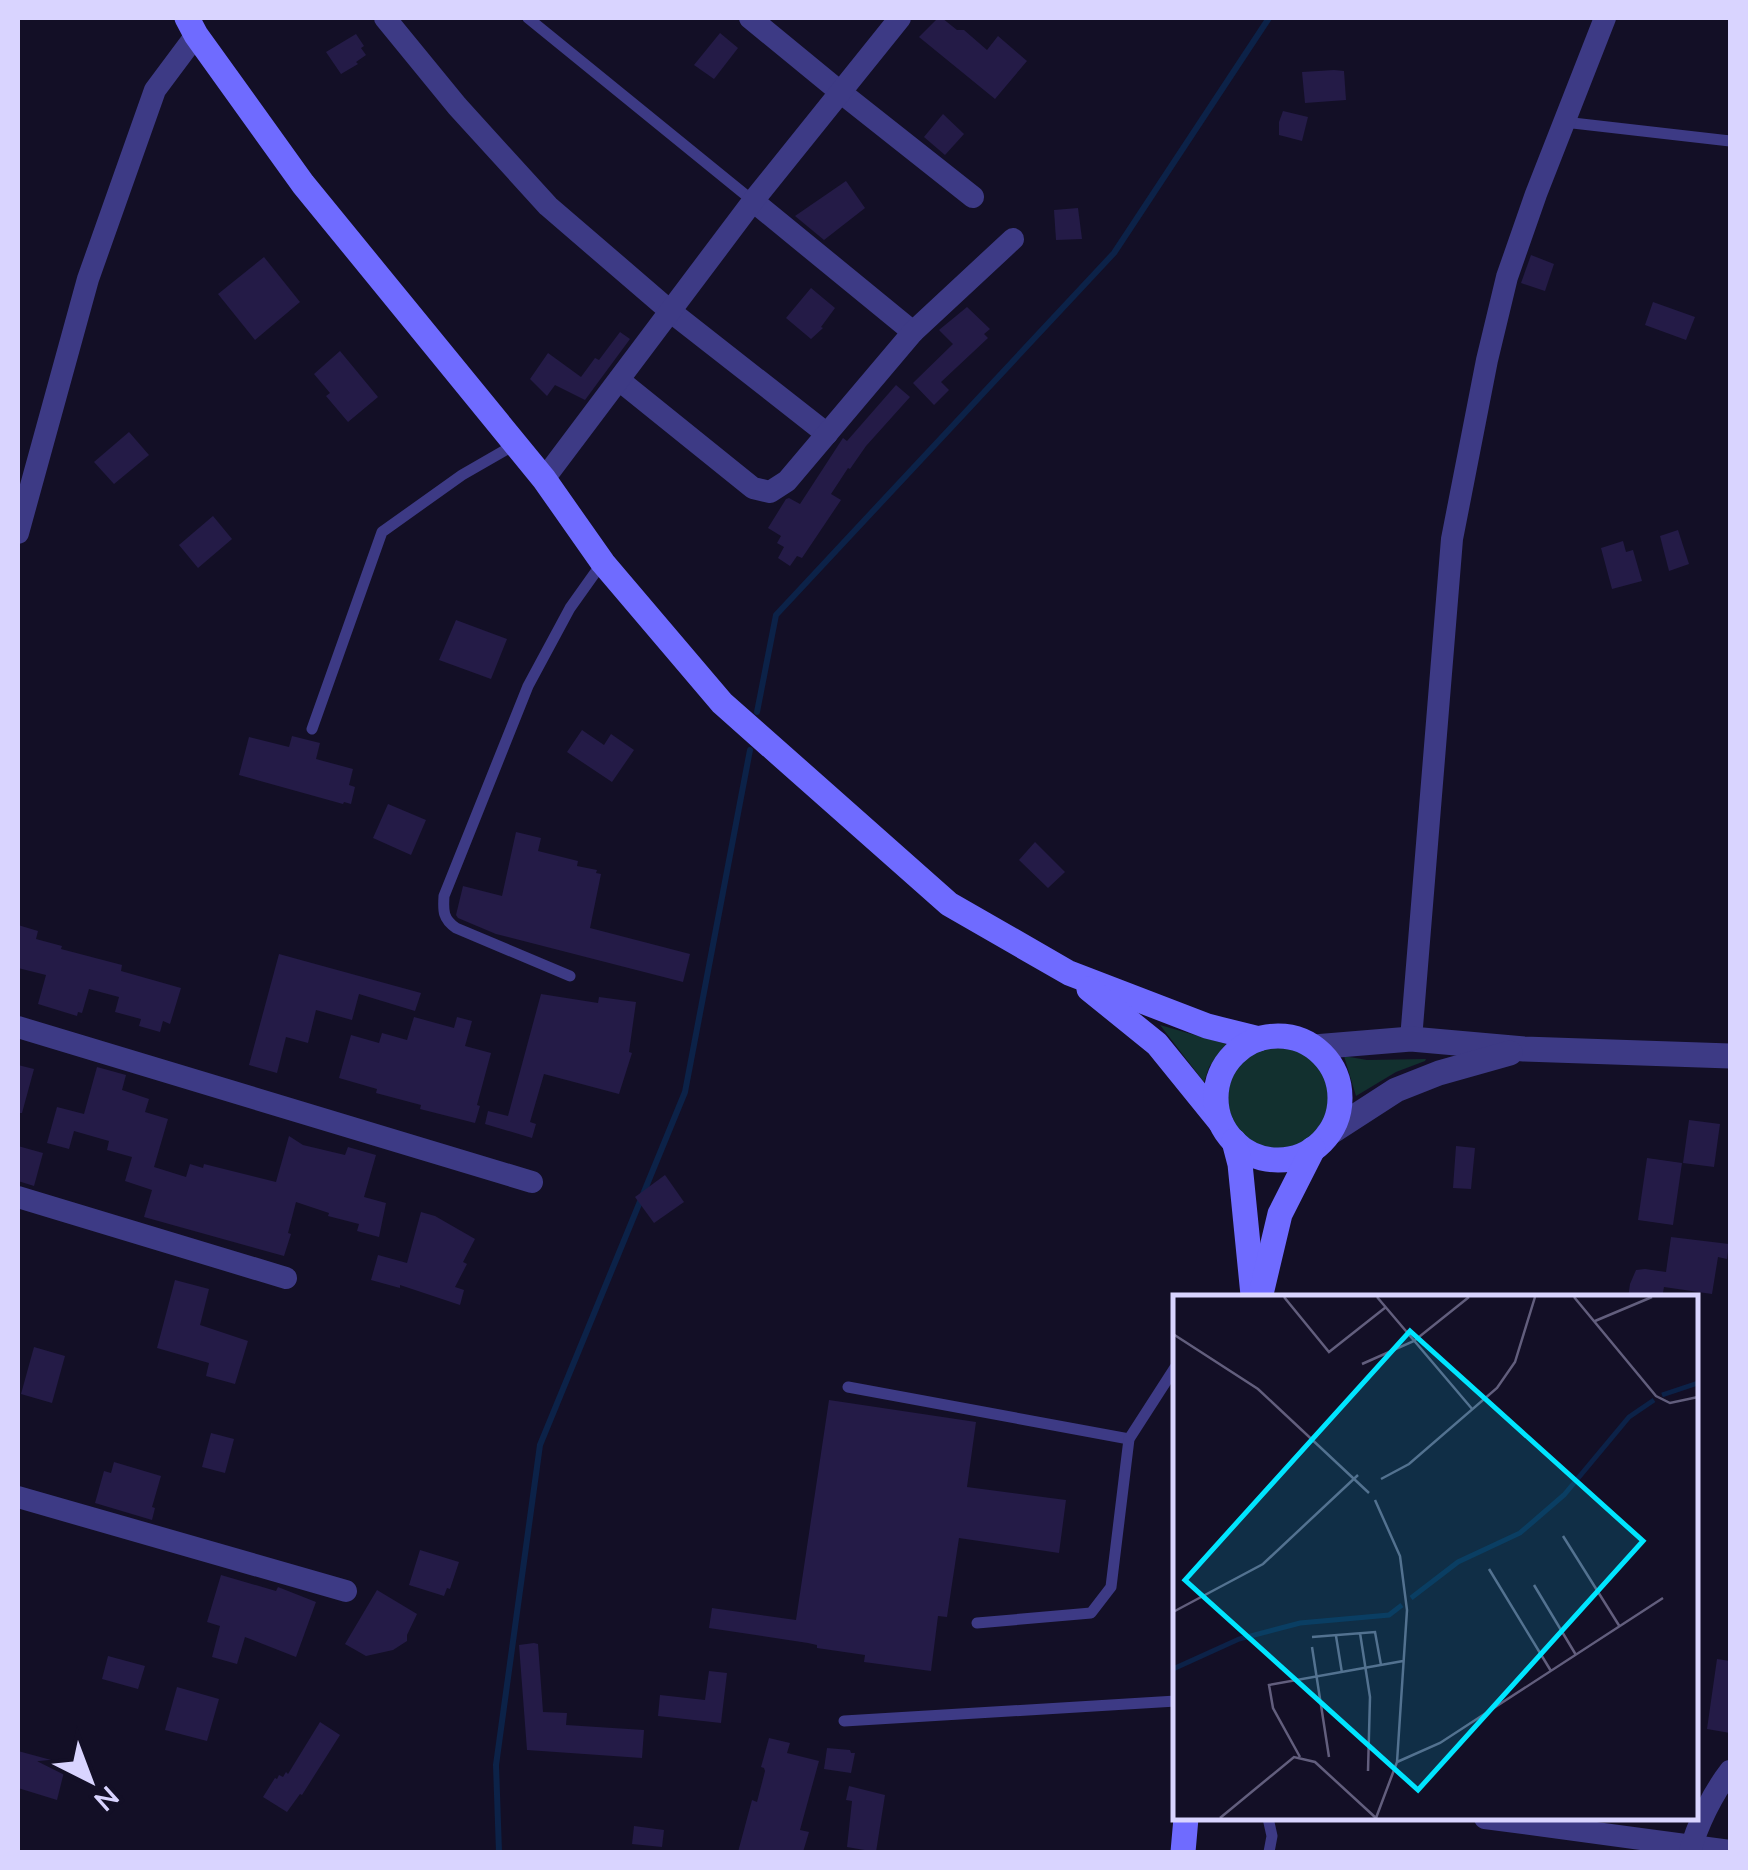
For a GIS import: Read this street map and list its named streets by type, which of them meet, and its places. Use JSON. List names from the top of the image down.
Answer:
{
  "north": "bottom right"
}
